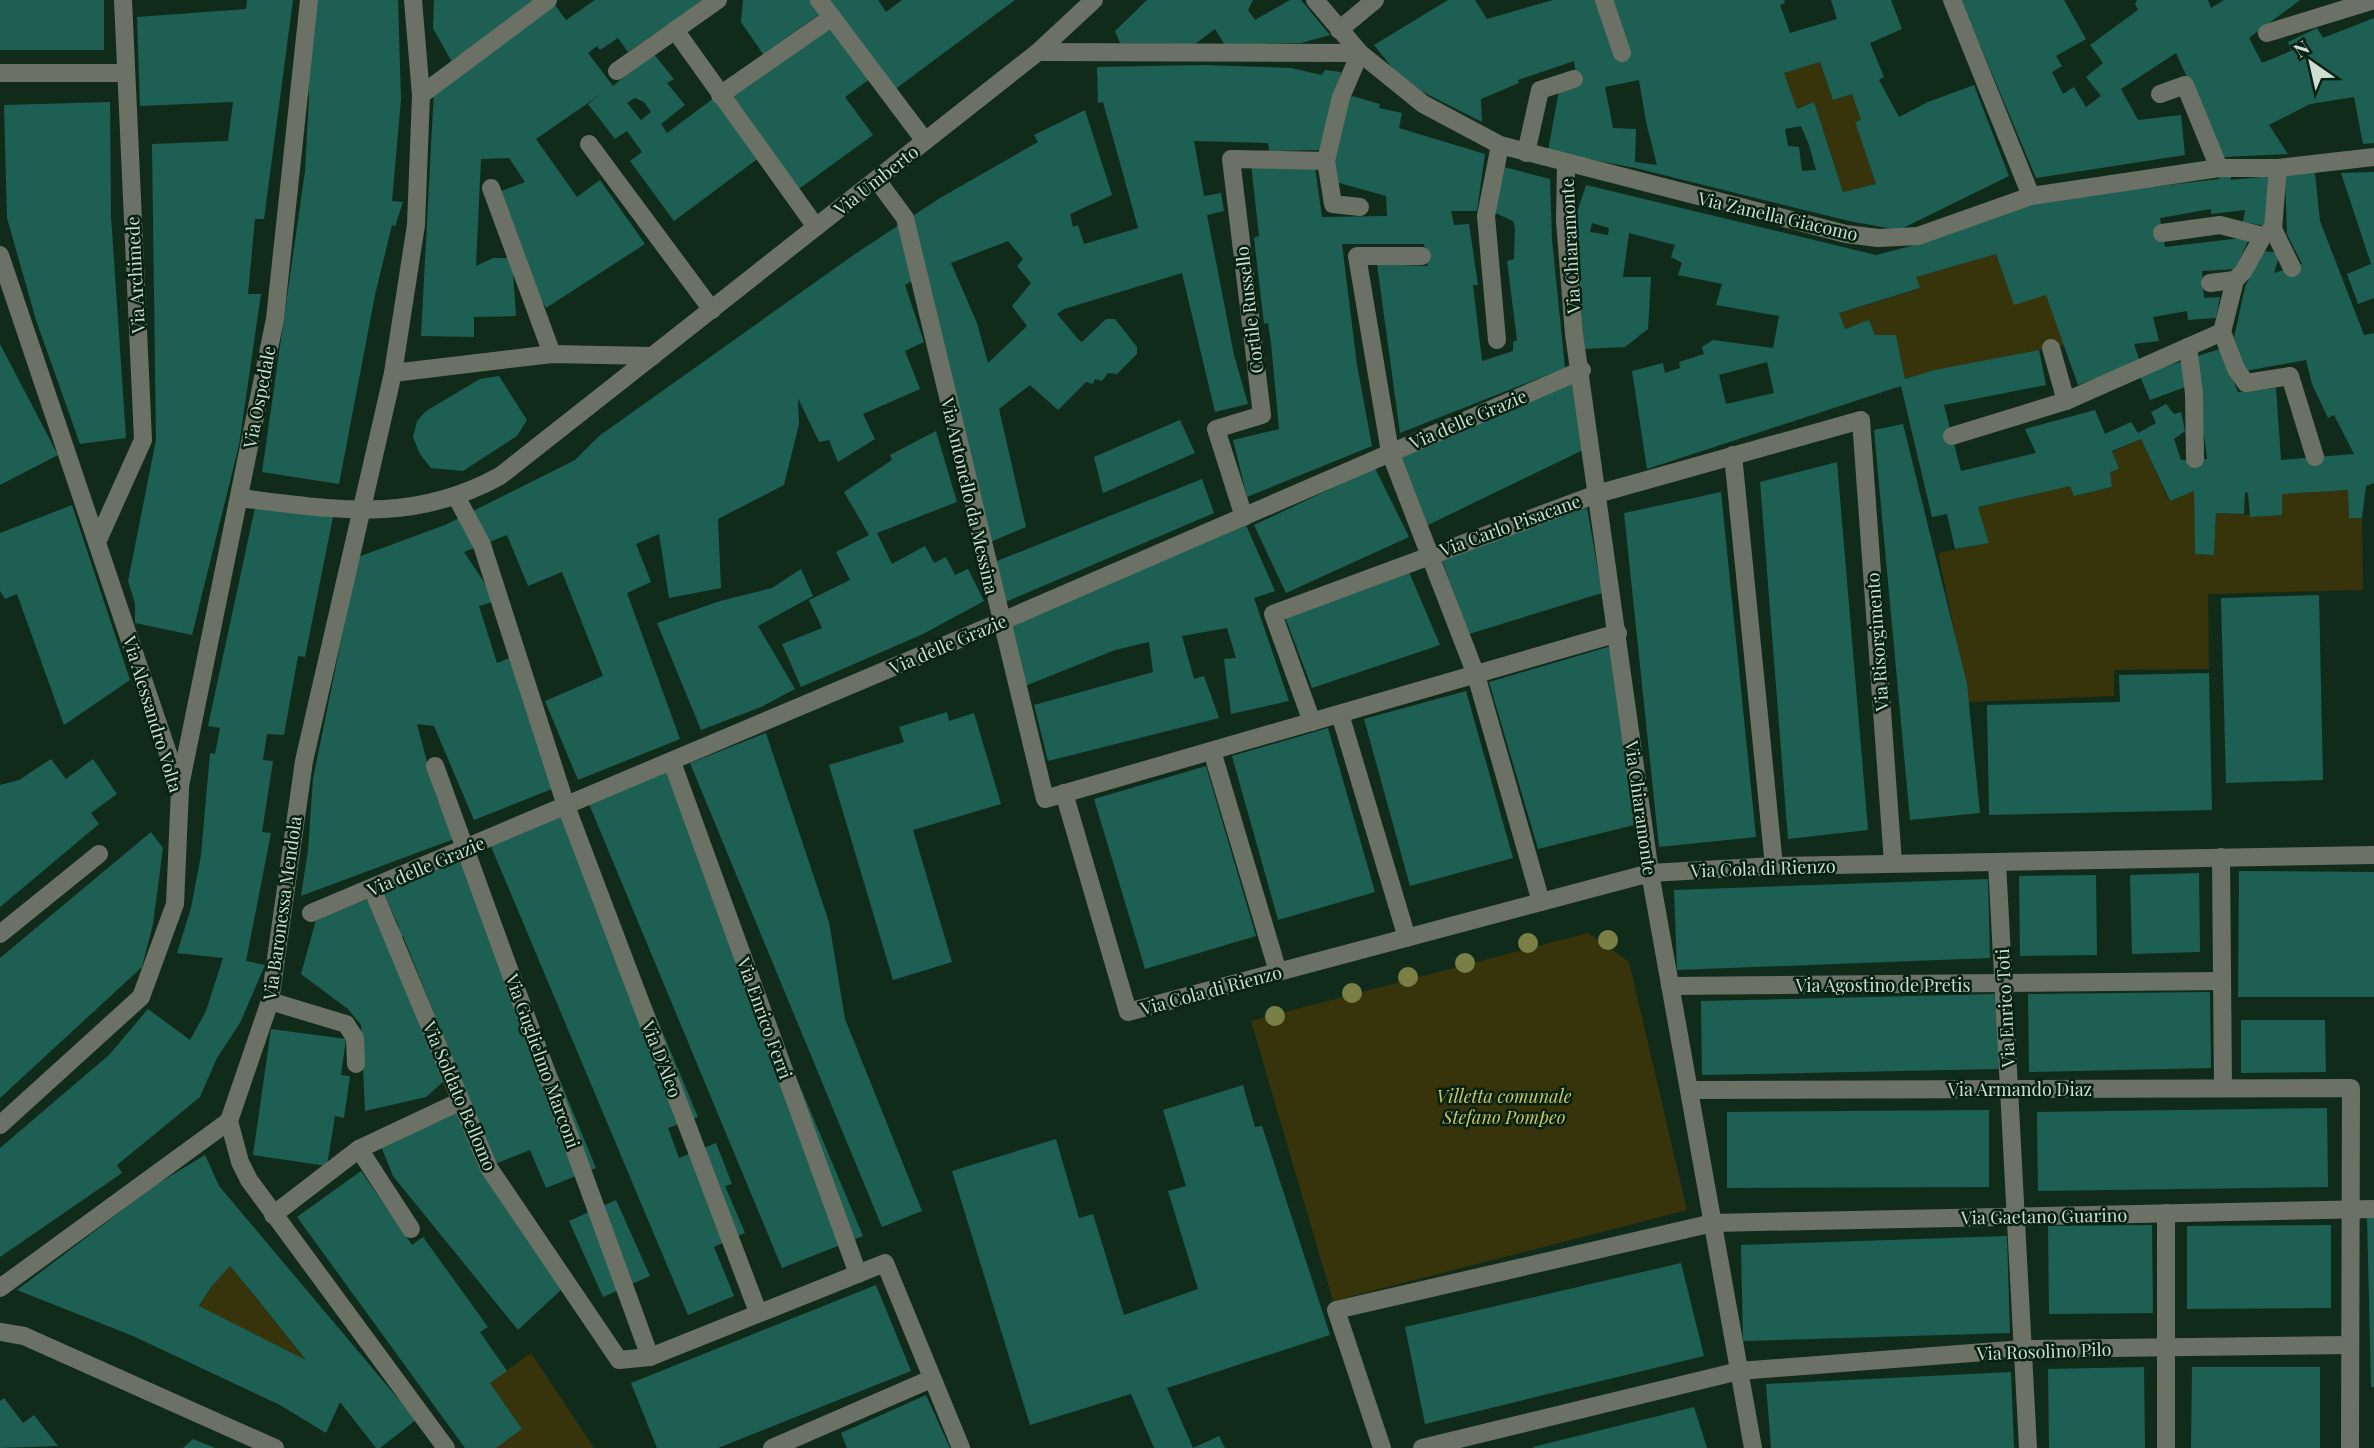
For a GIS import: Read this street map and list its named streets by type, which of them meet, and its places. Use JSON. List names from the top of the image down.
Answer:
{
  "streets": {
    "street": [
      "Via Umberto",
      "Via Zanella Giacomo",
      "Via Chiaramonte",
      "Via Archimede",
      "Cortile Russello",
      "Via Ospedale",
      "Via delle Grazie",
      "Via Antonello da Messina",
      "Via Carlo Pisacane",
      "Via Risorgimento",
      "Via Alessandro Volta",
      "Via Cola di Rienzo",
      "Via Baronessa Mendola",
      "Via Agostino de Pretis",
      "Via Enrico Toti",
      "Via Enrico Ferri",
      "Via D'Aleo",
      "Via Guglielmo Marconi",
      "Via Armando Diaz",
      "Via Soldato Bellomo",
      "Via Gaetano Guarino",
      "Via Rosolino Pilo"
    ]
  },
  "crossings": [
    ["Via Umberto", "Via Ospedale"],
    ["Via Umberto", "Via Antonello da Messina"],
    ["Via Umberto", "Via Baronessa Mendola"],
    ["Via Umberto", "Via D'Aleo"],
    ["Via Zanella Giacomo", "Via Chiaramonte"],
    ["Via Chiaramonte", "Via delle Grazie"],
    ["Via Chiaramonte", "Via Carlo Pisacane"],
    ["Via Chiaramonte", "Via Cola di Rienzo"],
    ["Via Chiaramonte", "Via Agostino de Pretis"],
    ["Via Chiaramonte", "Via Armando Diaz"],
    ["Via Chiaramonte", "Via Gaetano Guarino"],
    ["Via Chiaramonte", "Via Rosolino Pilo"],
    ["Via Archimede", "Via Alessandro Volta"],
    ["Cortile Russello", "Via delle Grazie"],
    ["Via Ospedale", "Via Alessandro Volta"],
    ["Via delle Grazie", "Via Antonello da Messina"],
    ["Via delle Grazie", "Via Enrico Ferri"],
    ["Via delle Grazie", "Via D'Aleo"],
    ["Via delle Grazie", "Via Guglielmo Marconi"],
    ["Via delle Grazie", "Via Soldato Bellomo"],
    ["Via Antonello da Messina", "Via Cola di Rienzo"],
    ["Via Carlo Pisacane", "Via Risorgimento"],
    ["Via Risorgimento", "Via Cola di Rienzo"],
    ["Via Cola di Rienzo", "Via Enrico Toti"],
    ["Via Agostino de Pretis", "Via Enrico Toti"],
    ["Via Enrico Toti", "Via Armando Diaz"],
    ["Via Enrico Toti", "Via Gaetano Guarino"],
    ["Via Enrico Toti", "Via Rosolino Pilo"],
    ["Via Guglielmo Marconi", "Via Soldato Bellomo"],
    ["Via Armando Diaz", "Via Gaetano Guarino"]
  ],
  "parks": ["Villetta comunale Stefano Pompeo"],
  "north": "top left"
}
